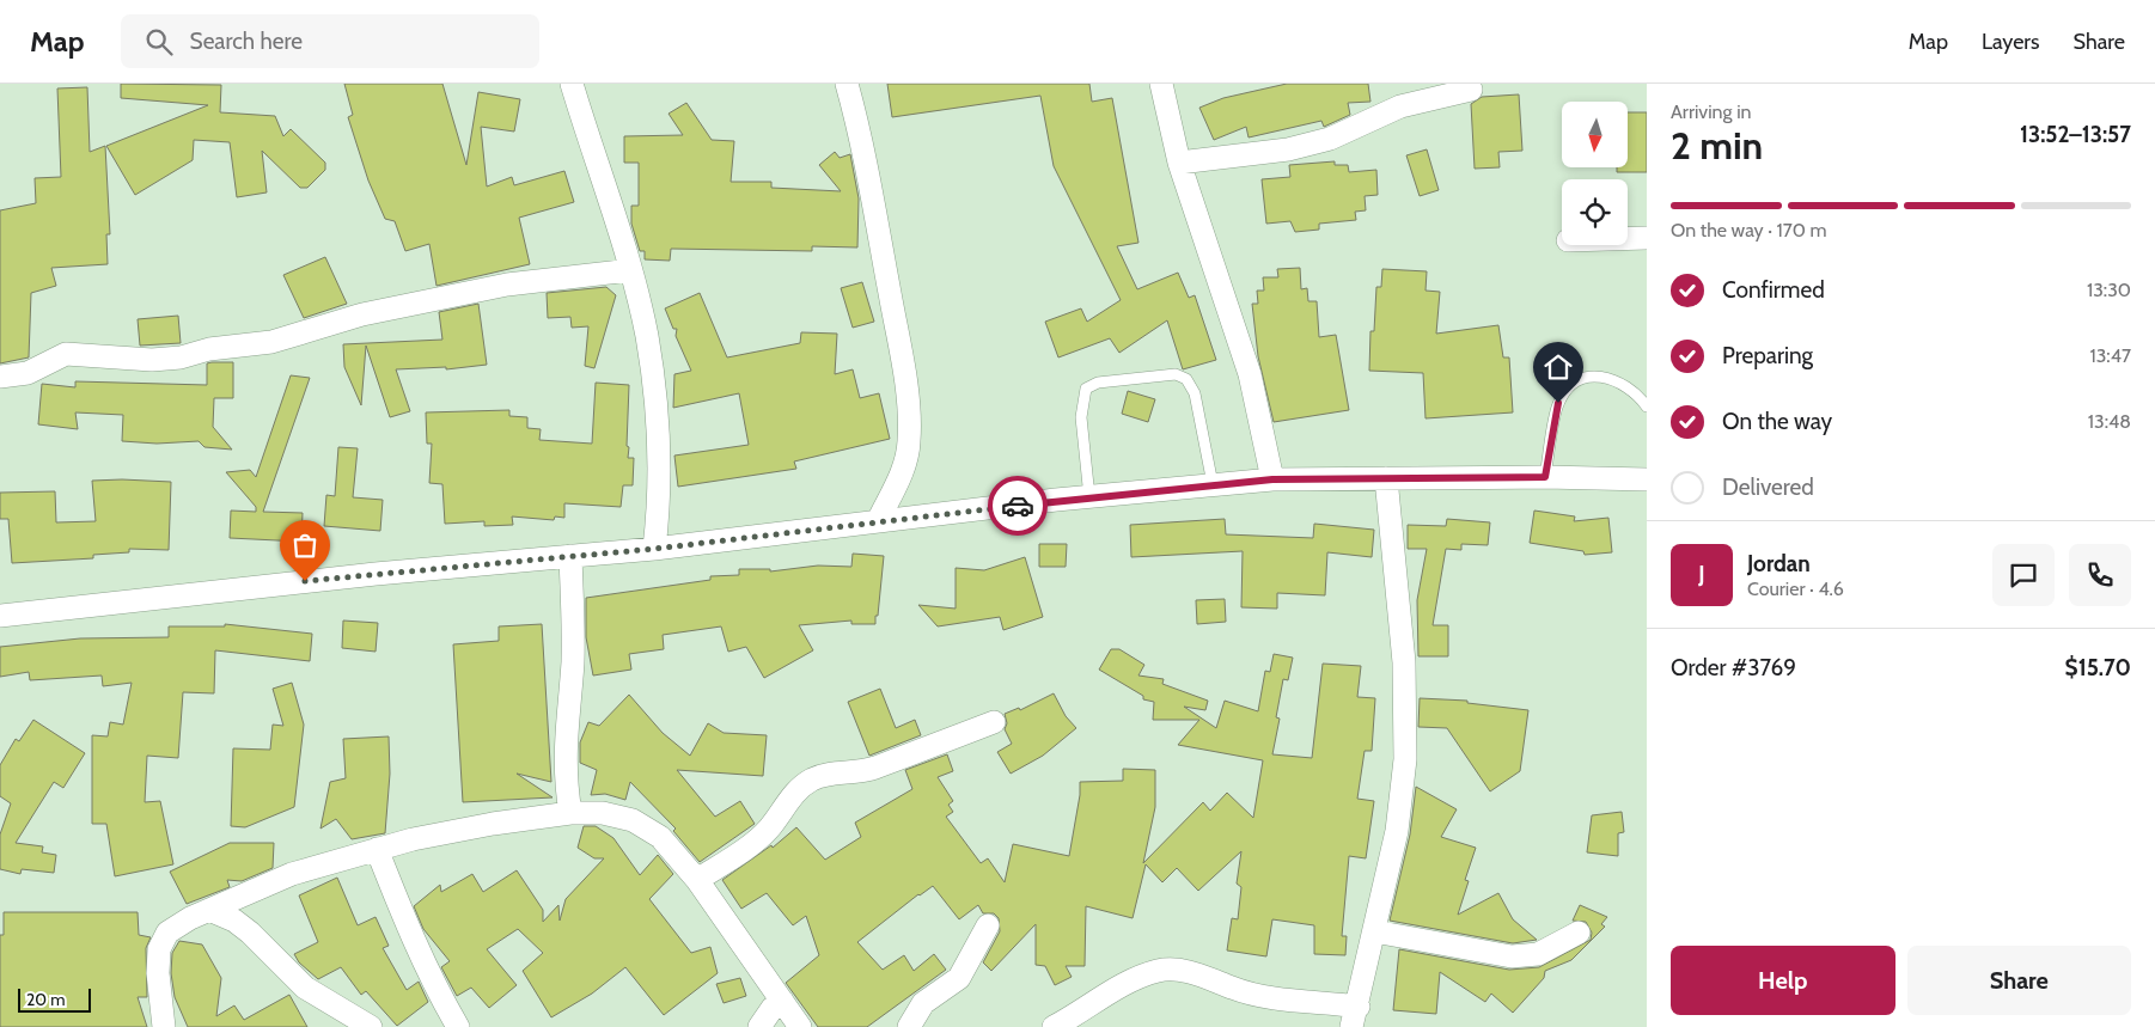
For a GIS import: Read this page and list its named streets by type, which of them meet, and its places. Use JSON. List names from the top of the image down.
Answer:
{
  "scale_bar": "20 m",
  "north": "bottom",
  "page": {
    "header": "Map",
    "search": "Search here",
    "nav": ["Map", "Layers", "Share"],
    "heading": ["2 min", "Arriving in", "13:52–13:57"],
    "panel": [
      "Jordan",
      "Courier · 4.6",
      "Order #3769",
      "$15.70"
    ],
    "bar": "On the way · 170 m",
    "list": [
      ["Confirmed", "13:30"],
      ["Preparing", "13:47"],
      ["On the way", "13:48"],
      "Delivered"
    ],
    "round": "J",
    "buttons": ["Help", "Share"],
    "scale": "20 m"
  }
}
